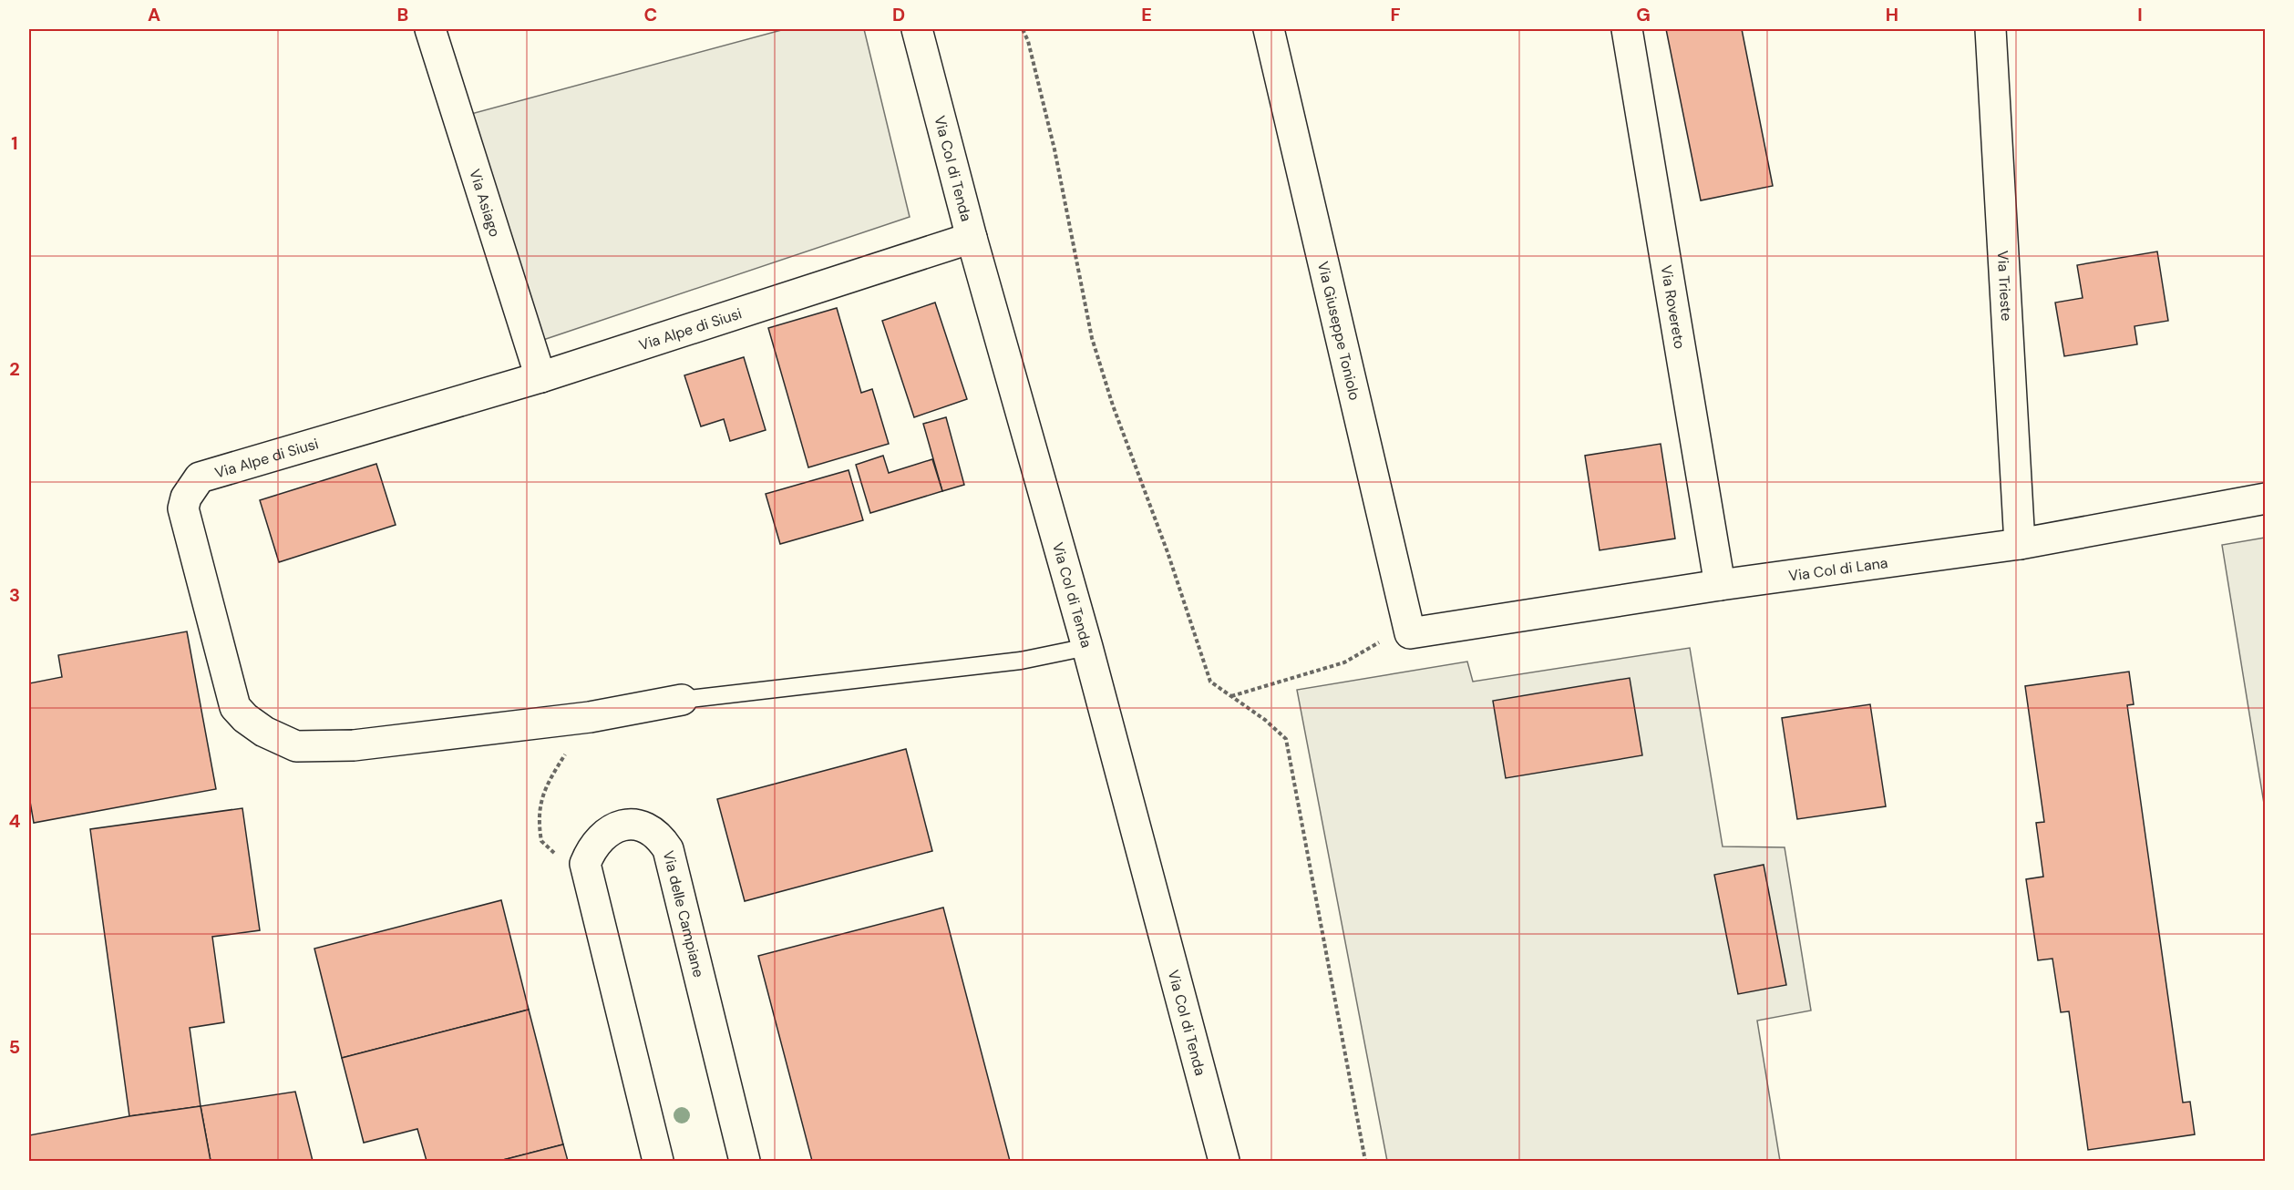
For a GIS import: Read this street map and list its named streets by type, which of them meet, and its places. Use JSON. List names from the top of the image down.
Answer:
{
  "streets": {
    "street": [
      "Via Col di Tenda",
      "Via Asiago",
      "Via Trieste",
      "Via Rovereto",
      "Via Alpe di Siusi",
      "Via Giuseppe Toniolo",
      "Via Col di Lana",
      "Via delle Campiane"
    ]
  },
  "crossings": [
    ["Via Col di Tenda", "Via Alpe di Siusi"],
    ["Via Asiago", "Via Alpe di Siusi"],
    ["Via Trieste", "Via Col di Lana"],
    ["Via Rovereto", "Via Col di Lana"],
    ["Via Giuseppe Toniolo", "Via Col di Lana"]
  ],
  "grid": {
    "columns": [
      "A",
      "B",
      "C",
      "D",
      "E",
      "F",
      "G",
      "H",
      "I"
    ],
    "rows": [
      "1",
      "2",
      "3",
      "4",
      "5"
    ]
  }
}
